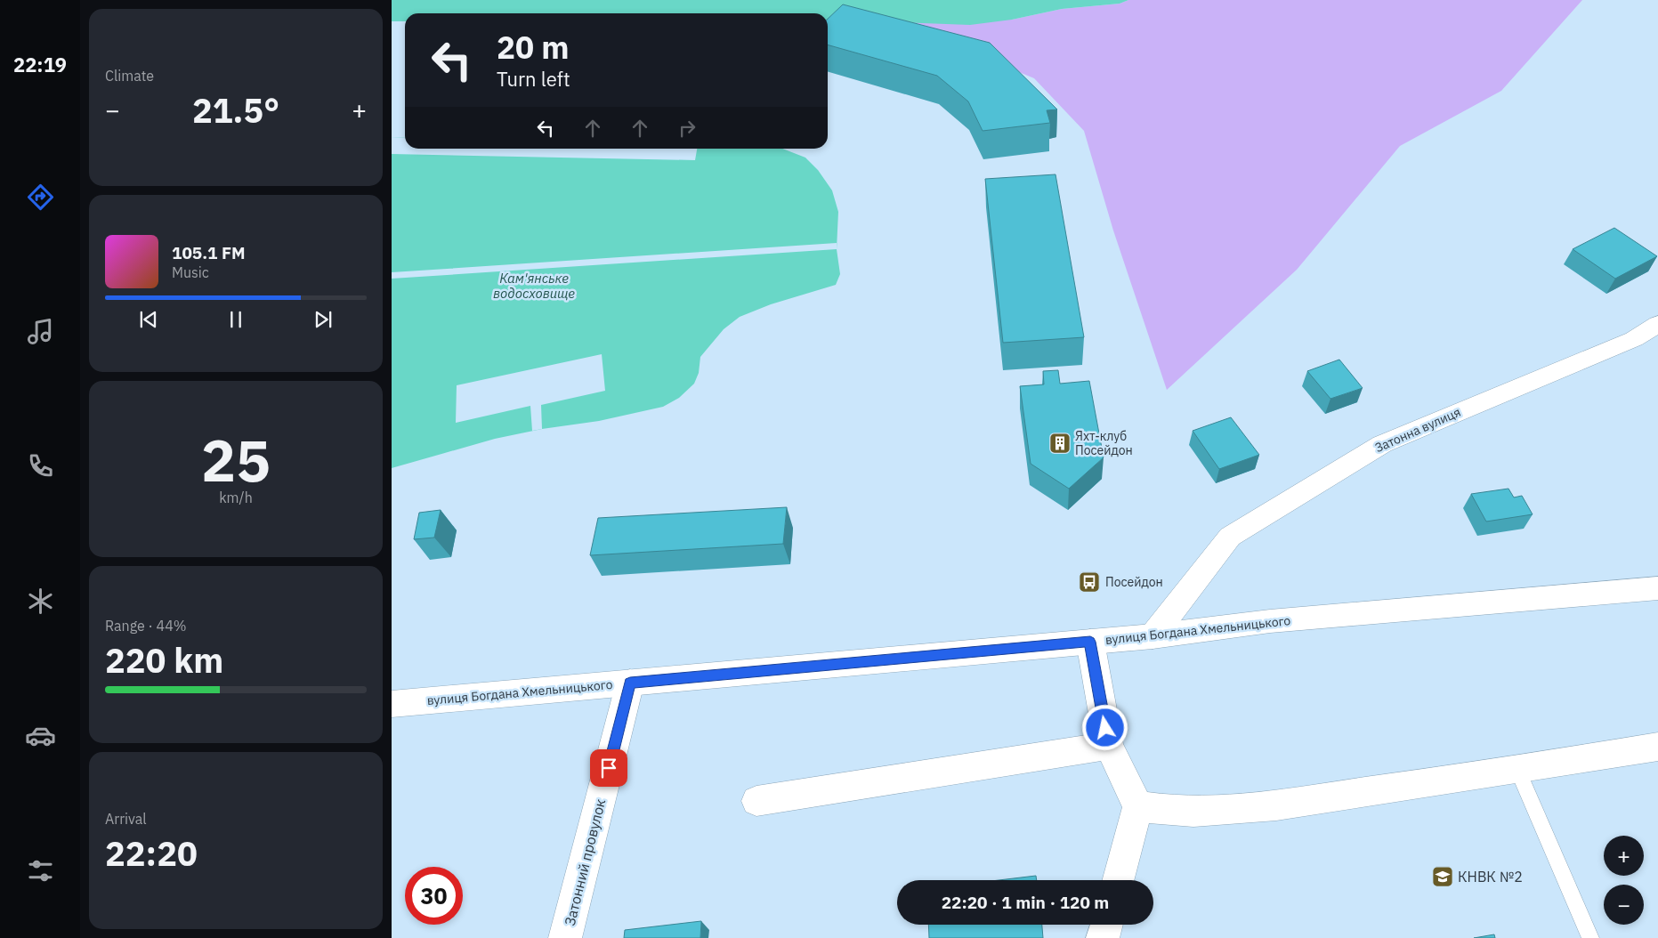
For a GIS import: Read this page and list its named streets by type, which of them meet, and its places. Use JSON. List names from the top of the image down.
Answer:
{
  "streets": {
    "street": ["Затонна вулиця", "вулиця Богдана Хмельницького", "Затонний провулок"]
  },
  "crossings": [
    ["Затонна вулиця", "вулиця Богдана Хмельницького"],
    ["вулиця Богдана Хмельницького", "Затонний провулок"]
  ],
  "water": ["Кам'янське водосховище"],
  "places": {
    "building": ["Яхт-клуб Посейдон"],
    "bus stop": ["Посейдон"],
    "school or university": ["КНВК №2"]
  },
  "page": {
    "tabs": "22:19",
    "tile": [
      "Climate",
      ["25", "km/h"],
      ["Range · 44%", "220 km"],
      ["Arrival", "22:20"]
    ],
    "turn": ["20 m", "Turn left"],
    "heat": ["−", "21.5°", "+"],
    "song": ["105.1 FM", "Music"],
    "map_buttons": ["+", "−"],
    "limit": "30",
    "trip": "22:20 · 1 min · 120 m"
  }
}
